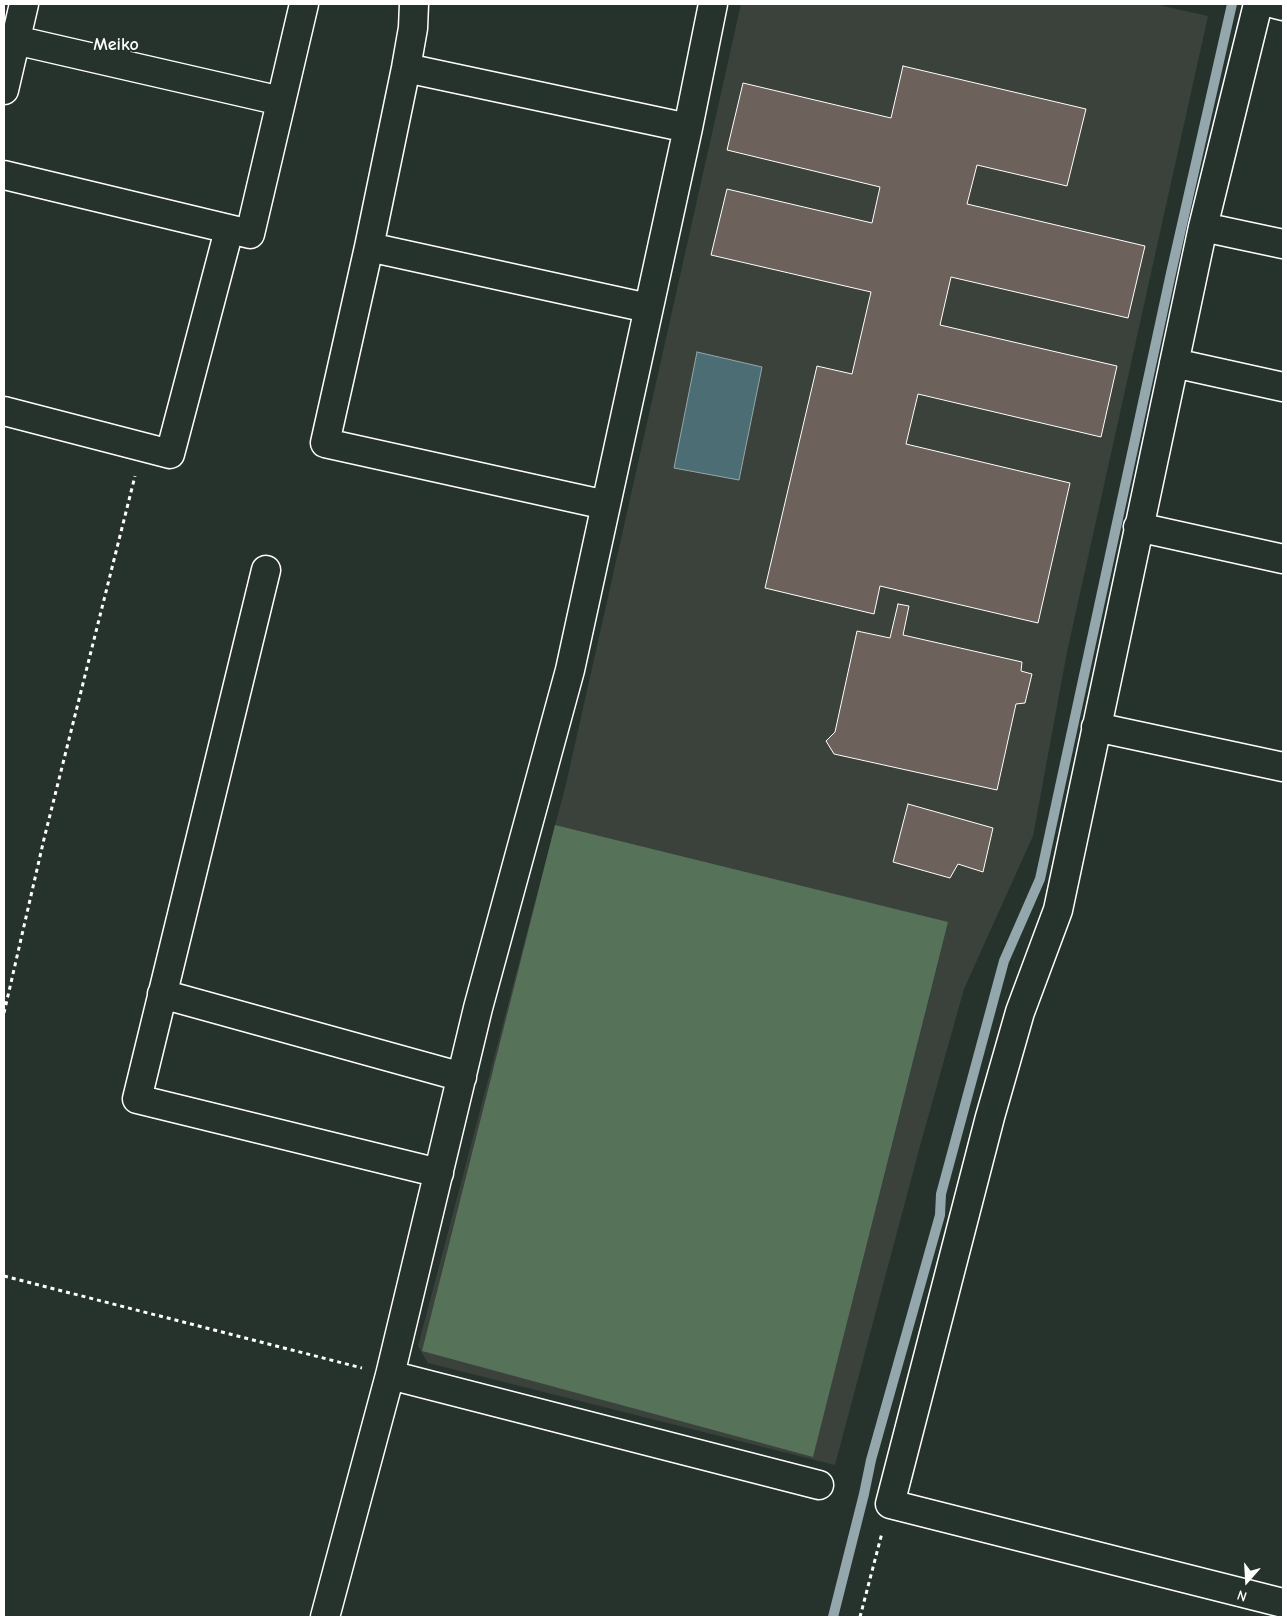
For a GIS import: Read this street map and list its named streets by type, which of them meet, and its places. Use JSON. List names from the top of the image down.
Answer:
{
  "districts": ["Meiko"],
  "north": "bottom"
}
